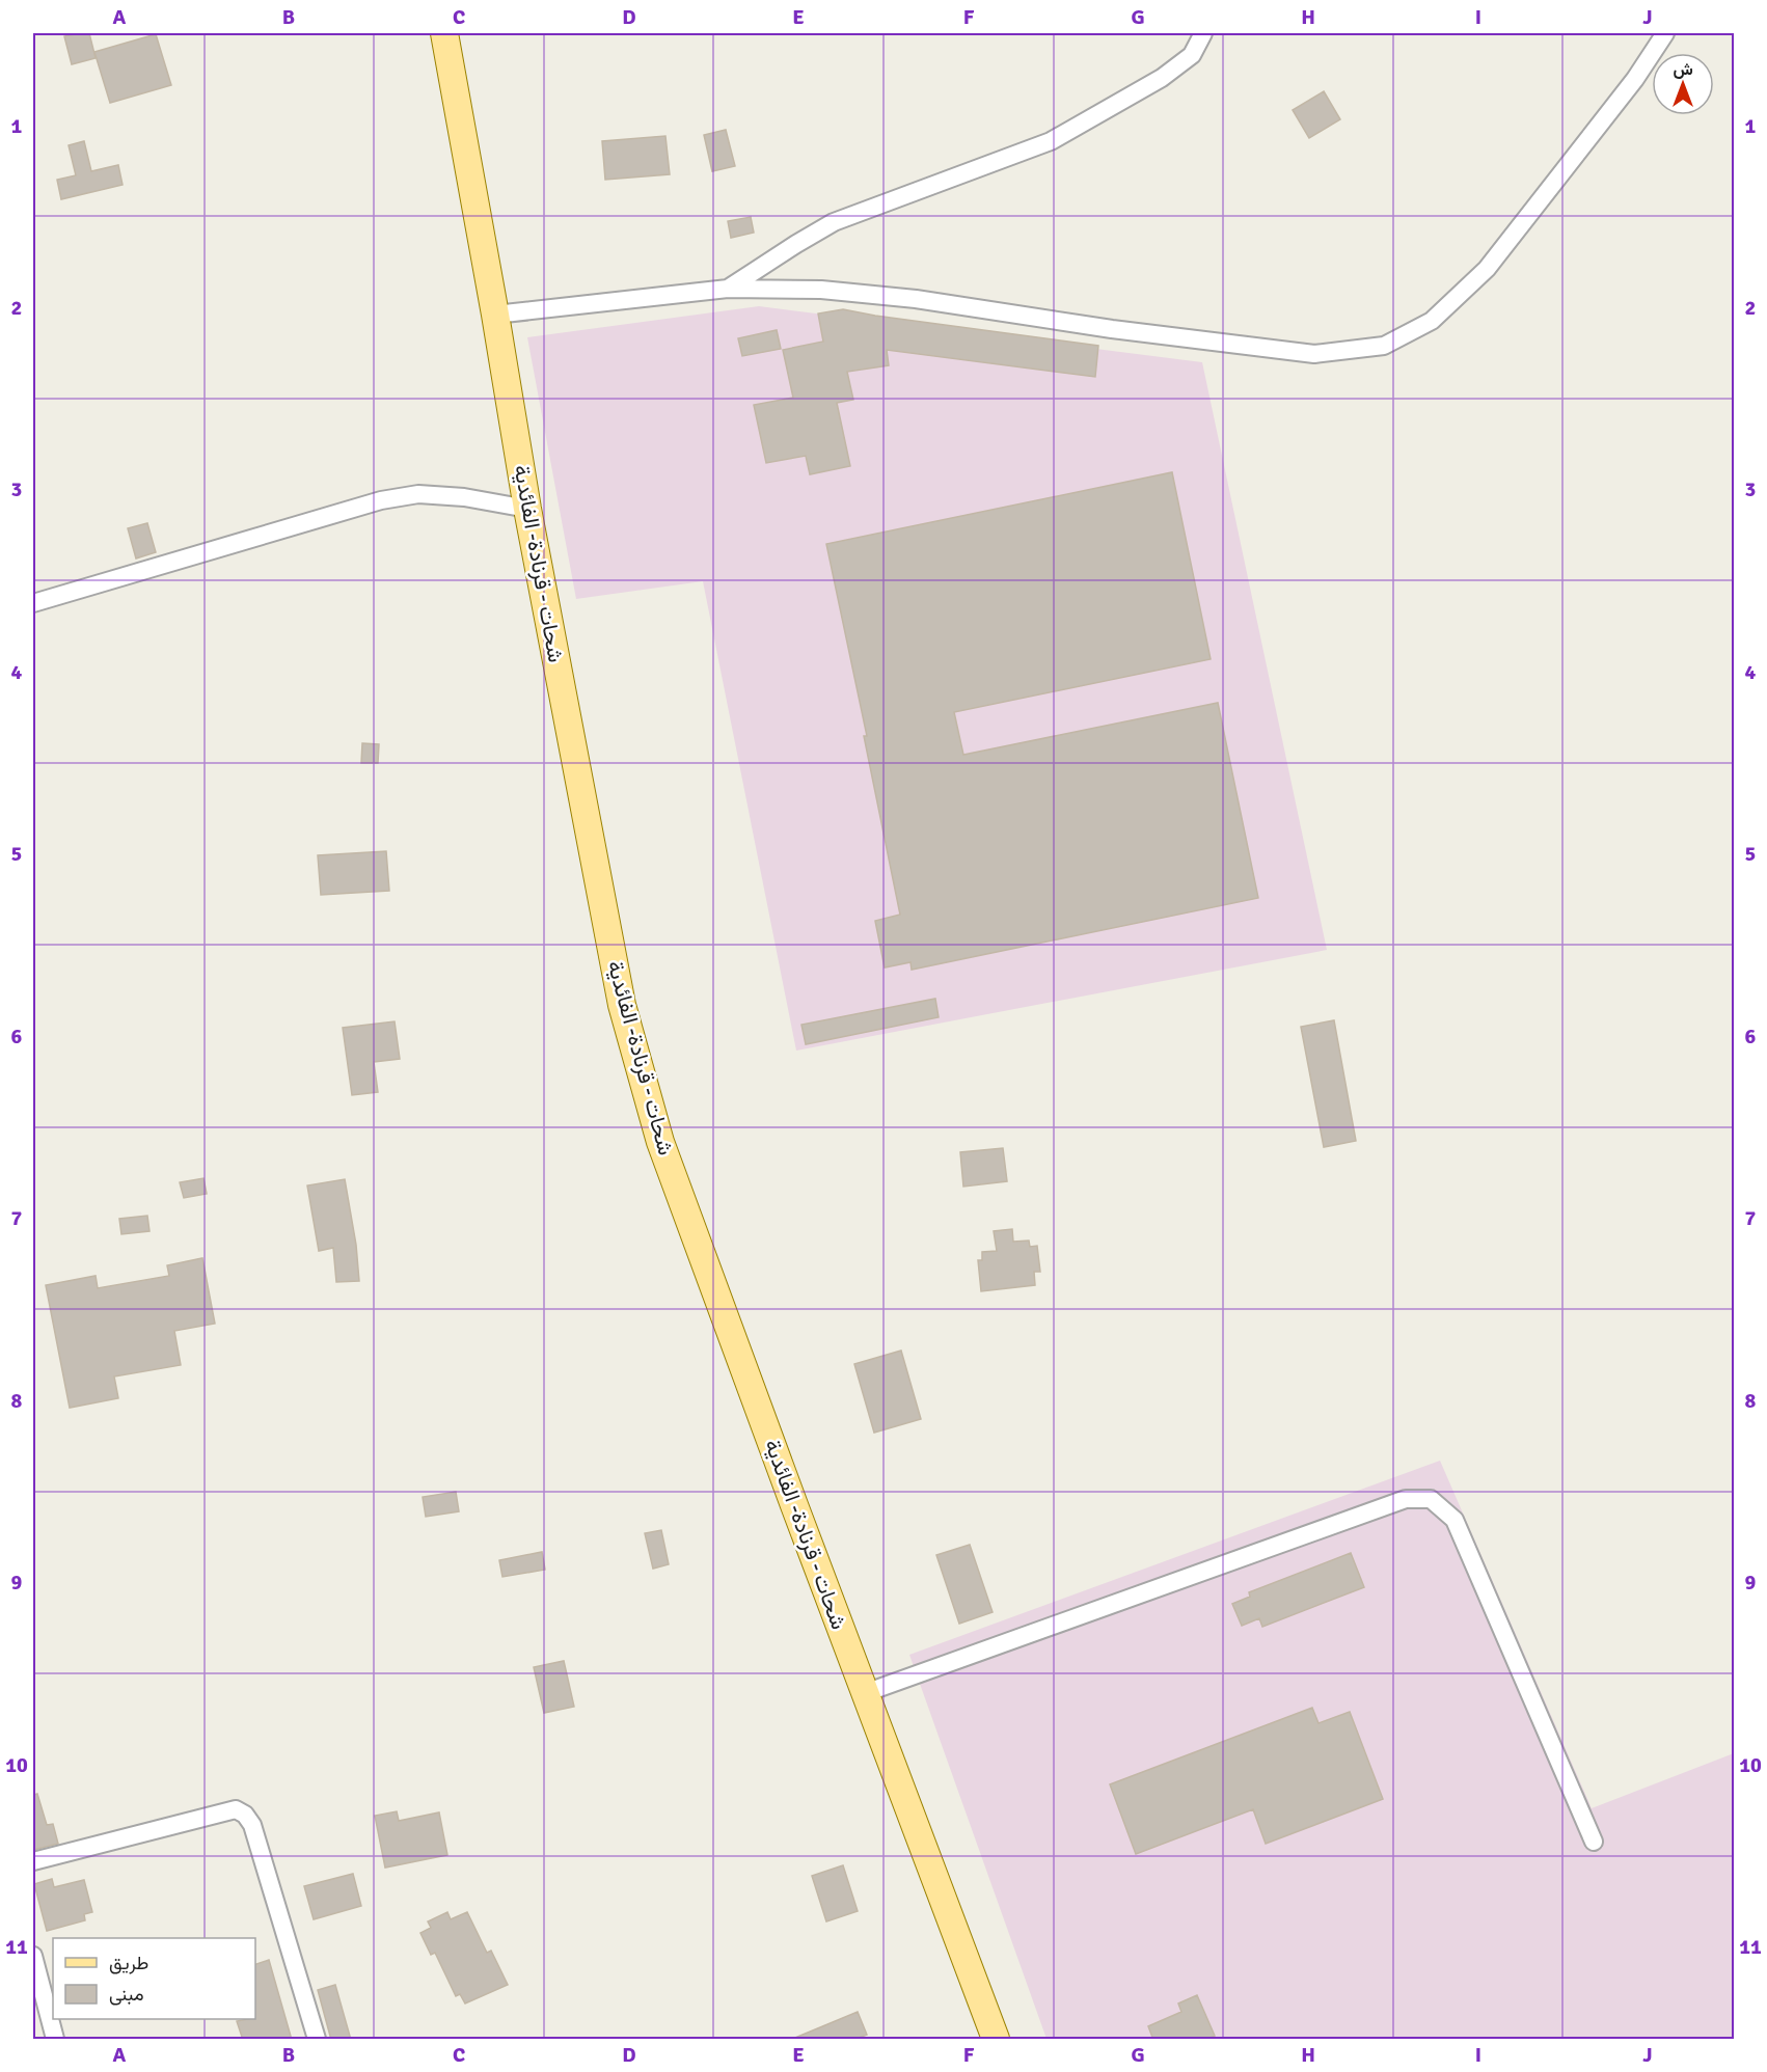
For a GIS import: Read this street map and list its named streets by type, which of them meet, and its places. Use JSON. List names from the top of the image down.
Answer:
{
  "streets": {
    "main road": ["شحات - قرنادة- الفائدية"]
  },
  "legend": ["طريق", "مبنى"],
  "north": "top",
  "grid": {
    "columns": [
      "A",
      "B",
      "C",
      "D",
      "E",
      "F",
      "G",
      "H",
      "I",
      "J"
    ],
    "rows": [
      "1",
      "2",
      "3",
      "4",
      "5",
      "6",
      "7",
      "8",
      "9",
      "10",
      "11"
    ]
  }
}
